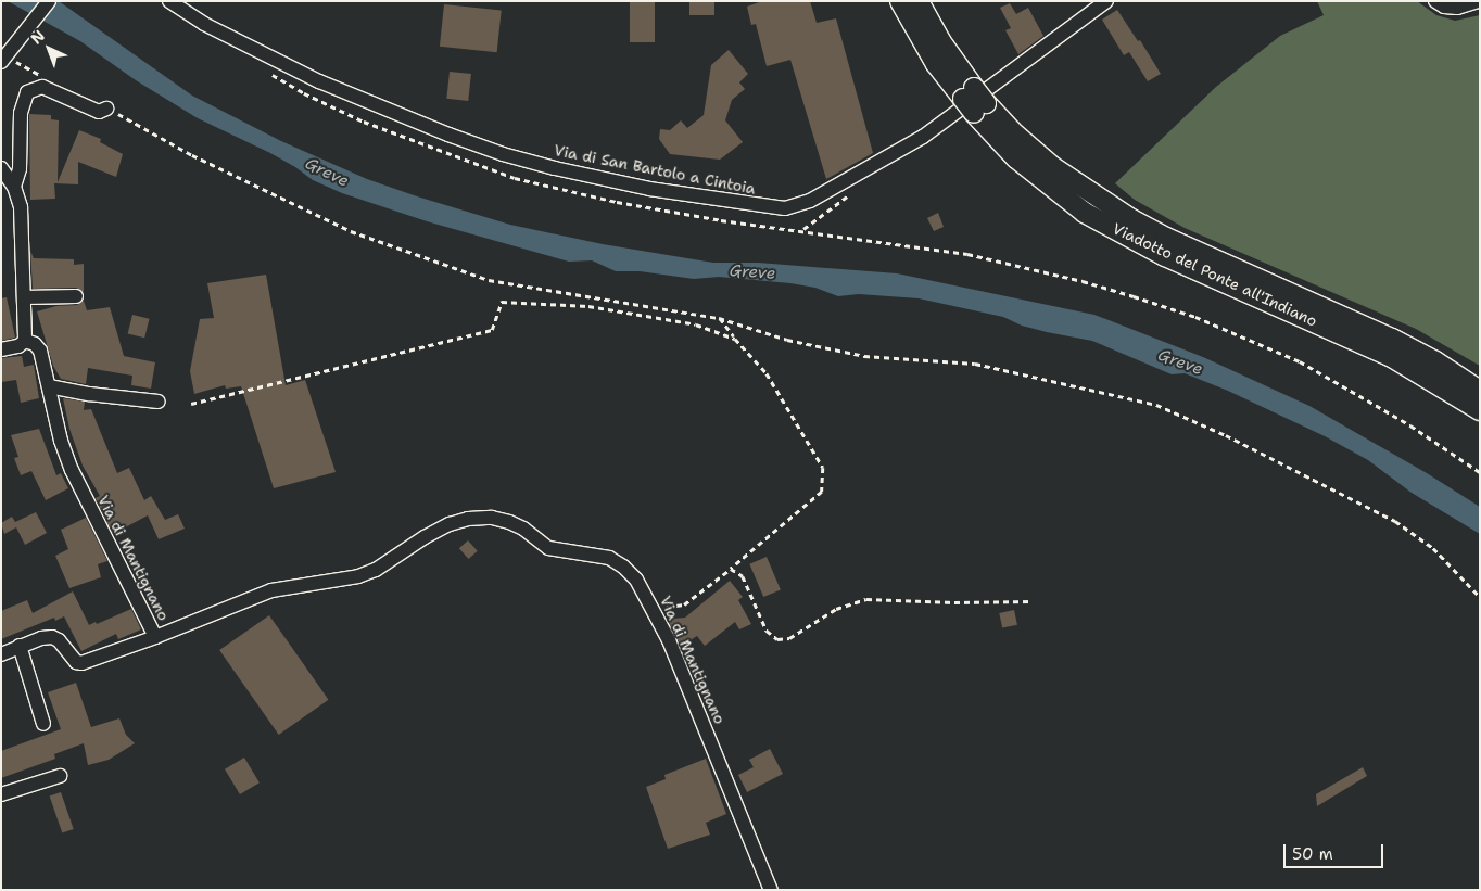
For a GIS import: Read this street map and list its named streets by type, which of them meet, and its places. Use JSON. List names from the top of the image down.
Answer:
{
  "streets": {
    "highway": ["Viadotto del Ponte all'Indiano"],
    "street": ["Via di San Bartolo a Cintoia", "Via di Mantignano"]
  },
  "crossings": [
    ["Via di San Bartolo a Cintoia", "Viadotto del Ponte all'Indiano"]
  ],
  "water": ["Greve"],
  "scale_bar": "50 m",
  "north": "top left"
}
